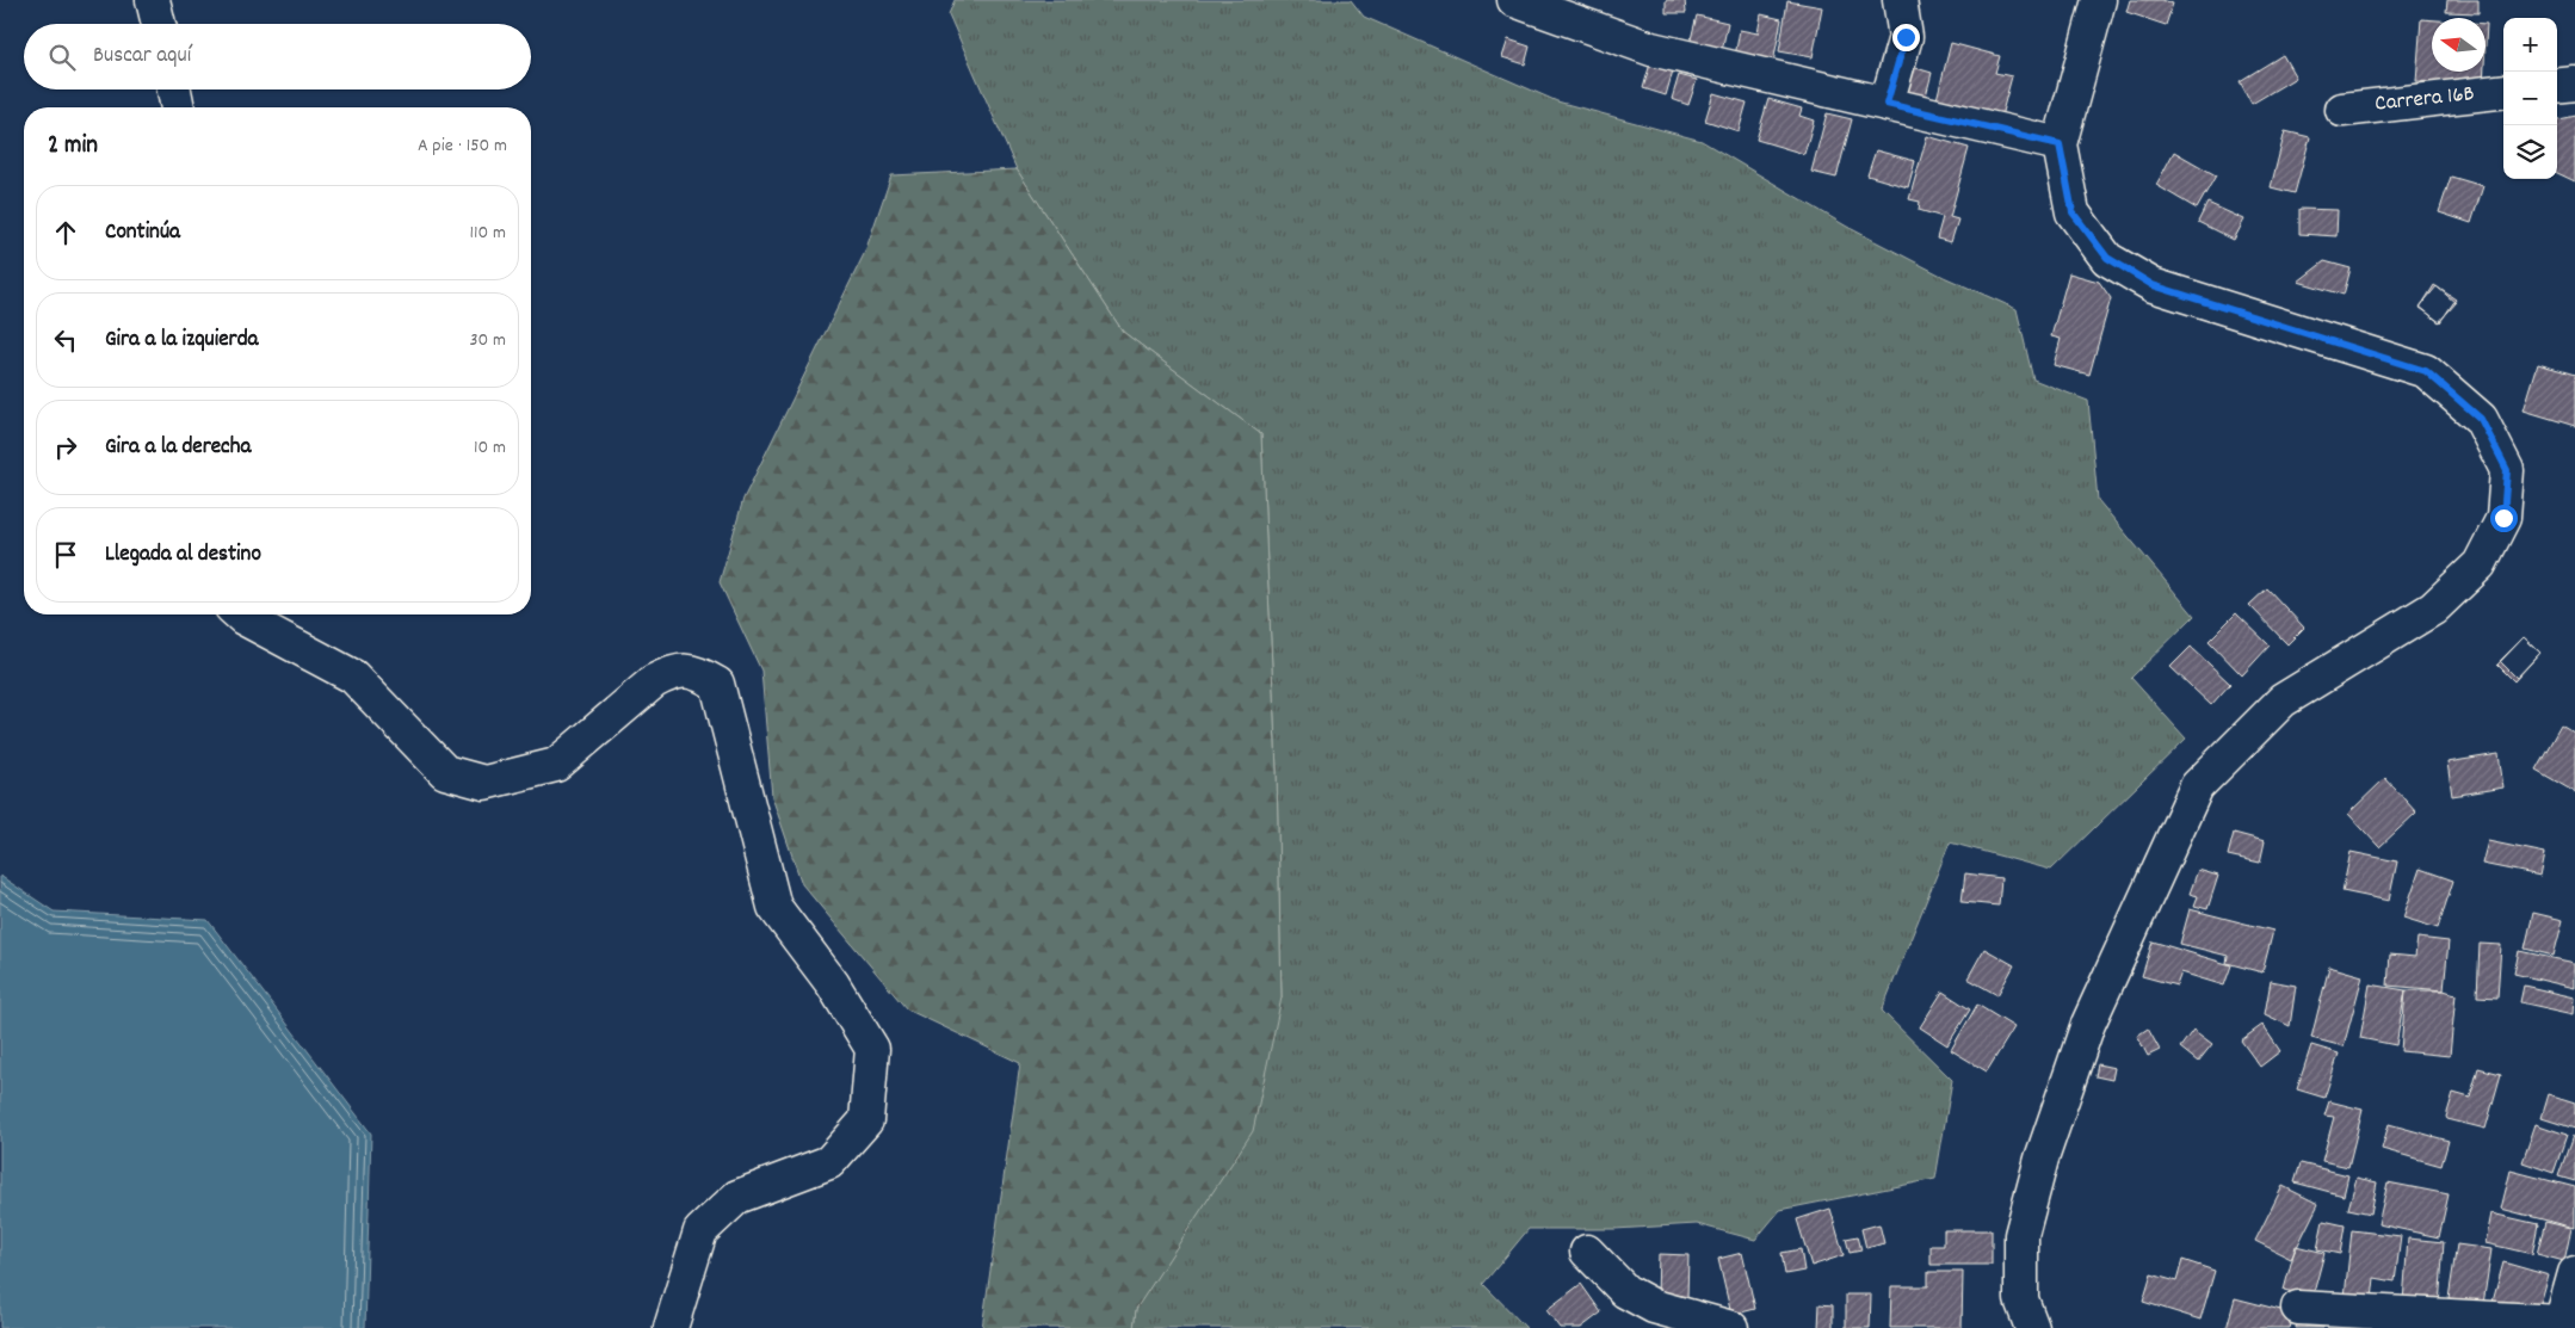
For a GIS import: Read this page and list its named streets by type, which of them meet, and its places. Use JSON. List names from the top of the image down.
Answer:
{
  "streets": {
    "street": ["Carrera 16B"]
  },
  "north": "left",
  "page": {
    "map_buttons": ["+", "−"],
    "search": "Buscar aquí",
    "heading": ["2 min", "A pie · 150 m"],
    "list": [
      ["Continúa", "110 m"],
      ["Gira a la izquierda", "30 m"],
      ["Gira a la derecha", "10 m"],
      "Llegada al destino"
    ]
  }
}
